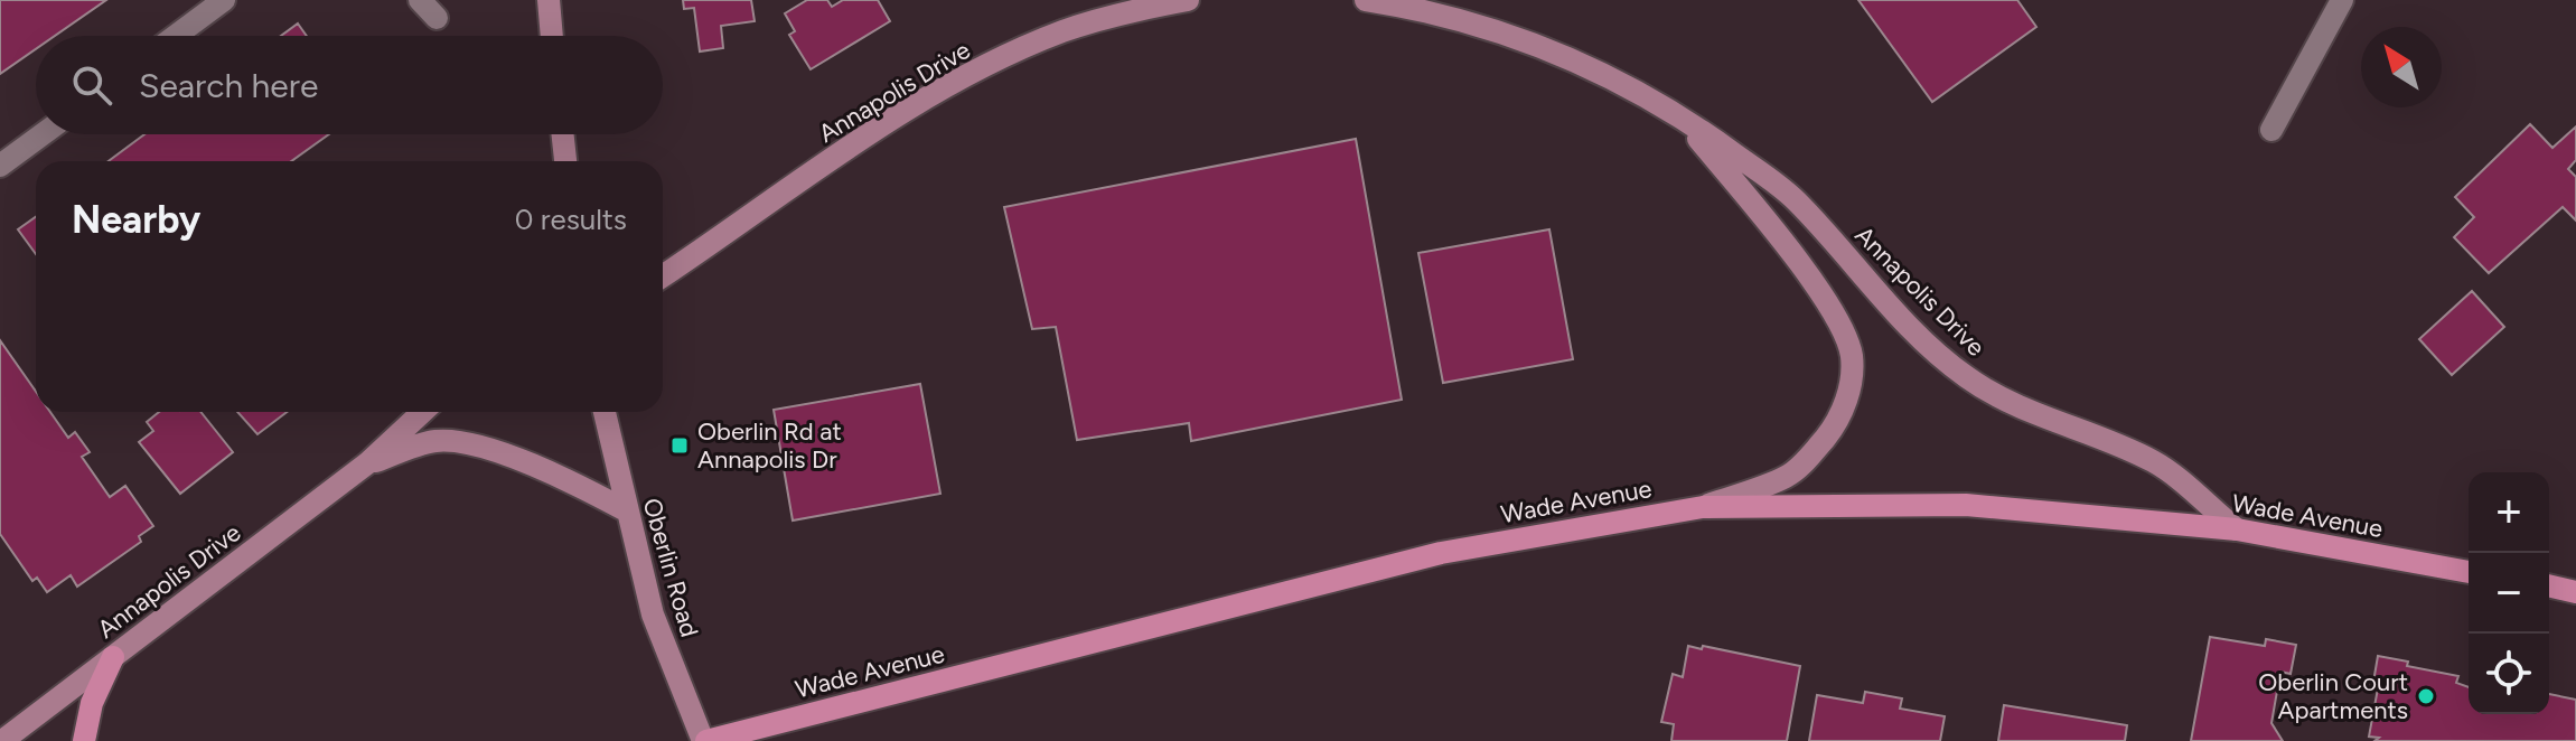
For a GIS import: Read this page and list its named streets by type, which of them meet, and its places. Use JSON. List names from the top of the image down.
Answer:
{
  "streets": {
    "main road": ["Annapolis Drive", "Wade Avenue", "Oberlin Road"]
  },
  "crossings": [
    ["Annapolis Drive", "Wade Avenue"],
    ["Annapolis Drive", "Oberlin Road"],
    ["Wade Avenue", "Oberlin Road"]
  ],
  "places": {
    "transit": ["Oberlin Rd at Annapolis Dr"],
    "other": ["Oberlin Court Apartments"]
  },
  "north": "top left",
  "page": {
    "search": "Search here",
    "heading": ["Nearby", "0 results"],
    "map_buttons": ["+", "−"]
  }
}
